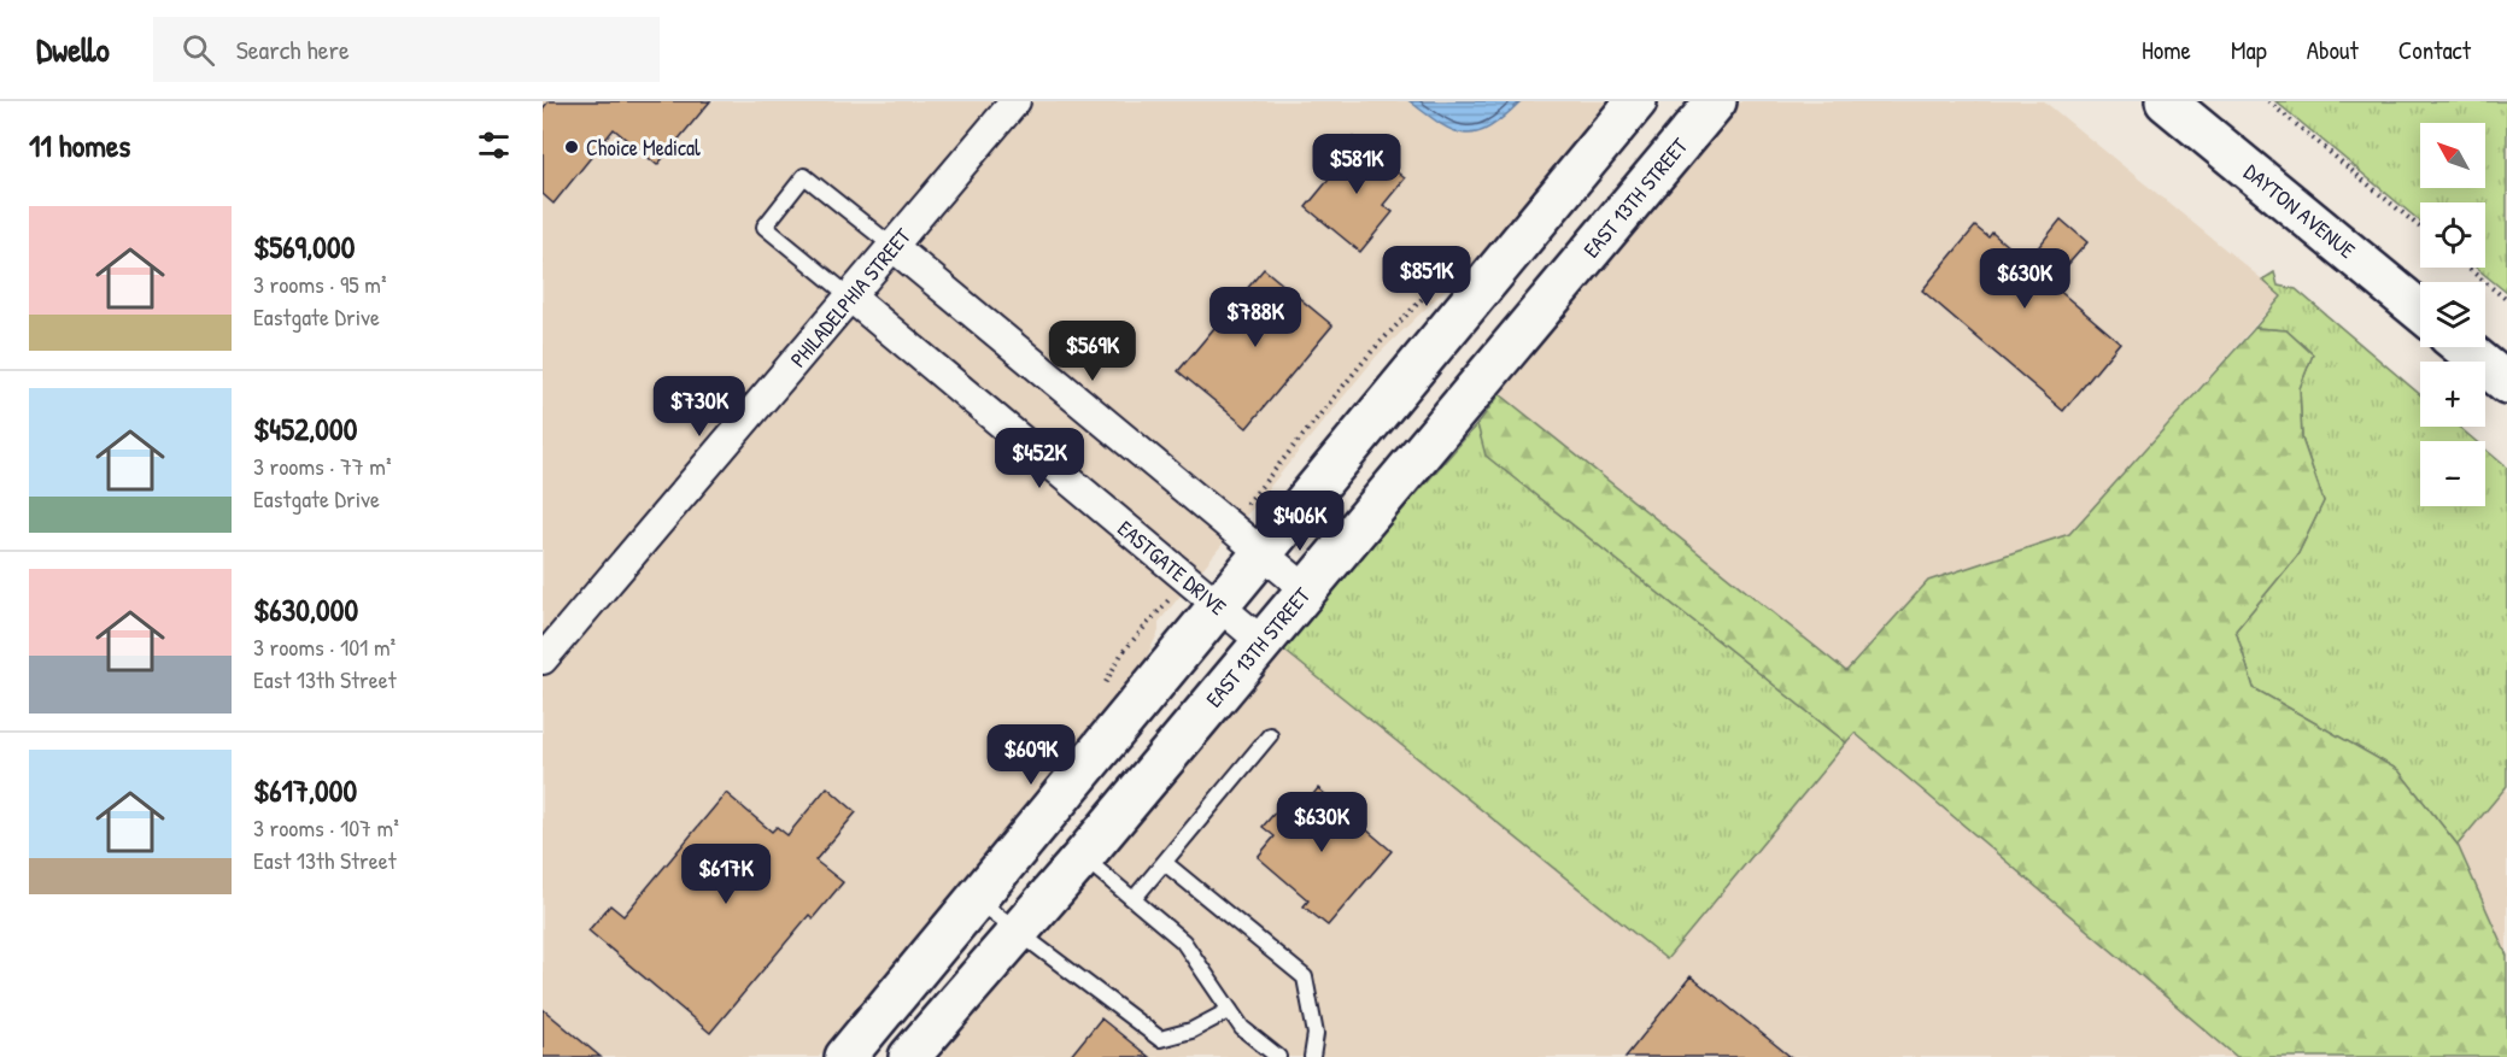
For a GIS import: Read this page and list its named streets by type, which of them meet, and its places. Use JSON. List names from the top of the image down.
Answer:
{
  "streets": {
    "main road": ["EAST 13TH STREET", "DAYTON AVENUE"],
    "street": ["PHILADELPHIA STREET", "EASTGATE DRIVE"]
  },
  "crossings": [
    ["EAST 13TH STREET", "EASTGATE DRIVE"],
    ["PHILADELPHIA STREET", "EASTGATE DRIVE"]
  ],
  "places": ["Choice Medical"],
  "north": "top left",
  "page": {
    "header": "Dwello",
    "search": "Search here",
    "nav": [
      "Home",
      "Map",
      "About",
      "Contact"
    ],
    "heading": "11 homes",
    "map_buttons": ["+", "−"],
    "price": [
      "$581K",
      "$851K",
      "$630K",
      "$788K",
      "$569K",
      "$730K",
      "$452K",
      "$406K",
      "$609K",
      "$630K",
      "$617K"
    ],
    "list": [
      {
        "name": "$569,000",
        "note": "3 rooms · 95 m² · Eastgate Drive"
      },
      {
        "name": "$452,000",
        "note": "3 rooms · 77 m² · Eastgate Drive"
      },
      {
        "name": "$630,000",
        "note": "3 rooms · 101 m² · East 13th Street"
      },
      {
        "name": "$617,000",
        "note": "3 rooms · 107 m² · East 13th Street"
      }
    ]
  }
}
